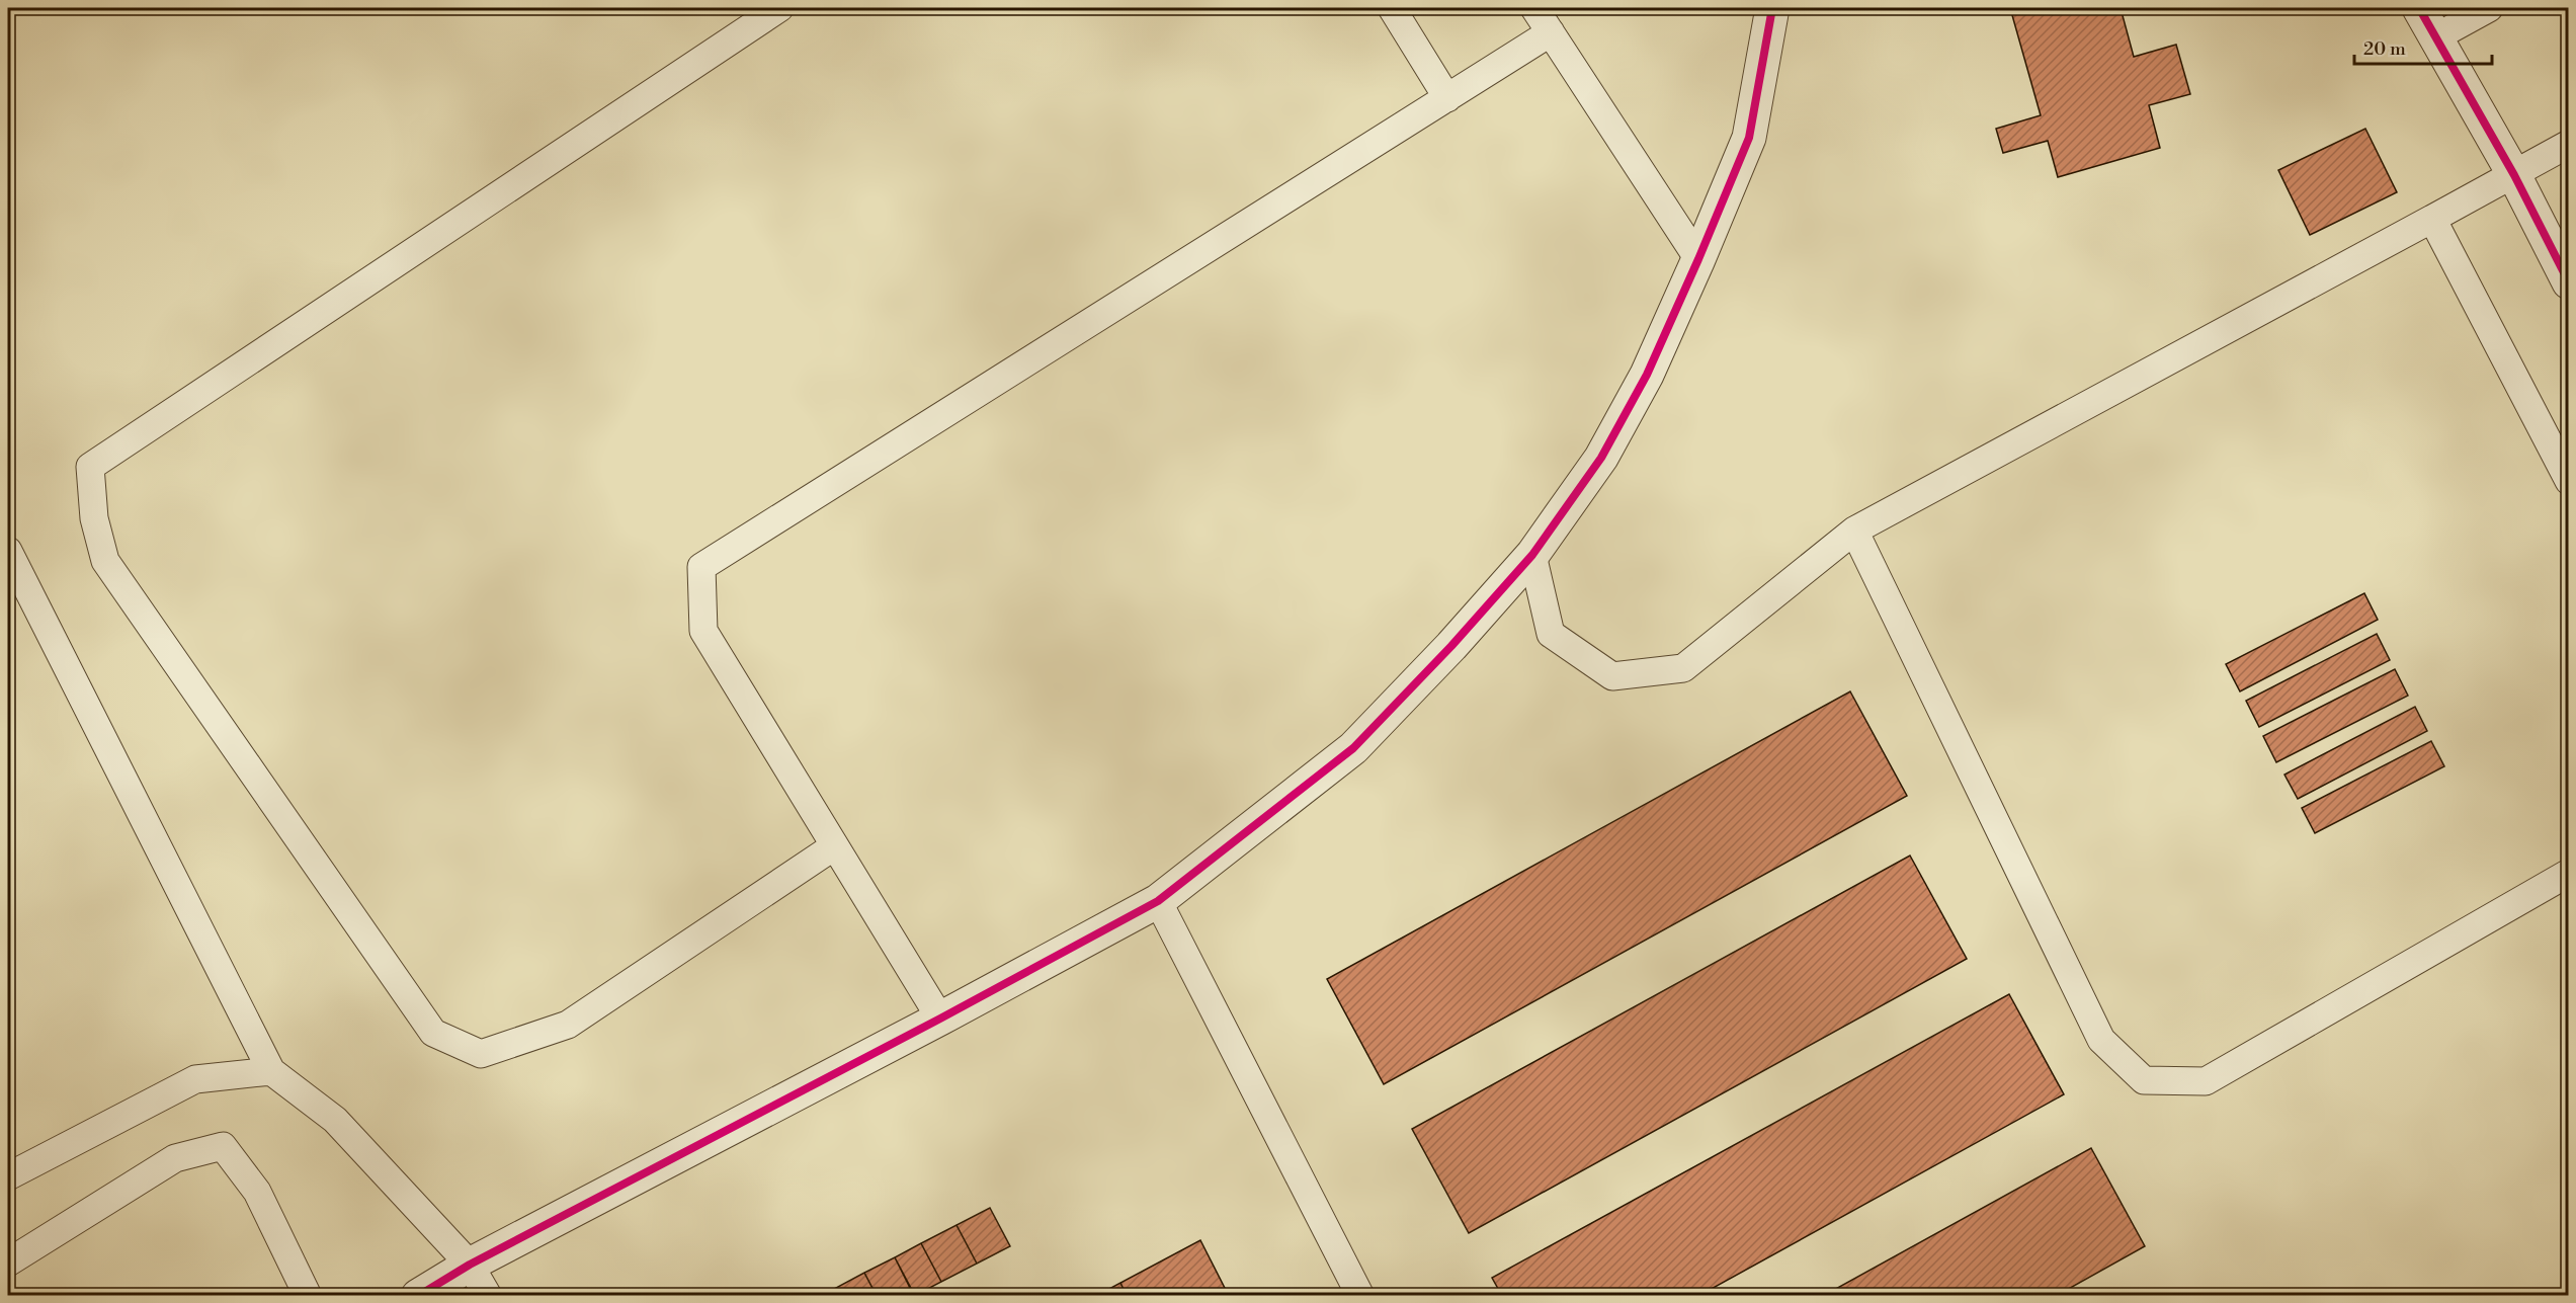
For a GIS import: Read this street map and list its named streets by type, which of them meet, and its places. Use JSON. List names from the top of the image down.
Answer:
{
  "scale_bar": "20 m"
}
